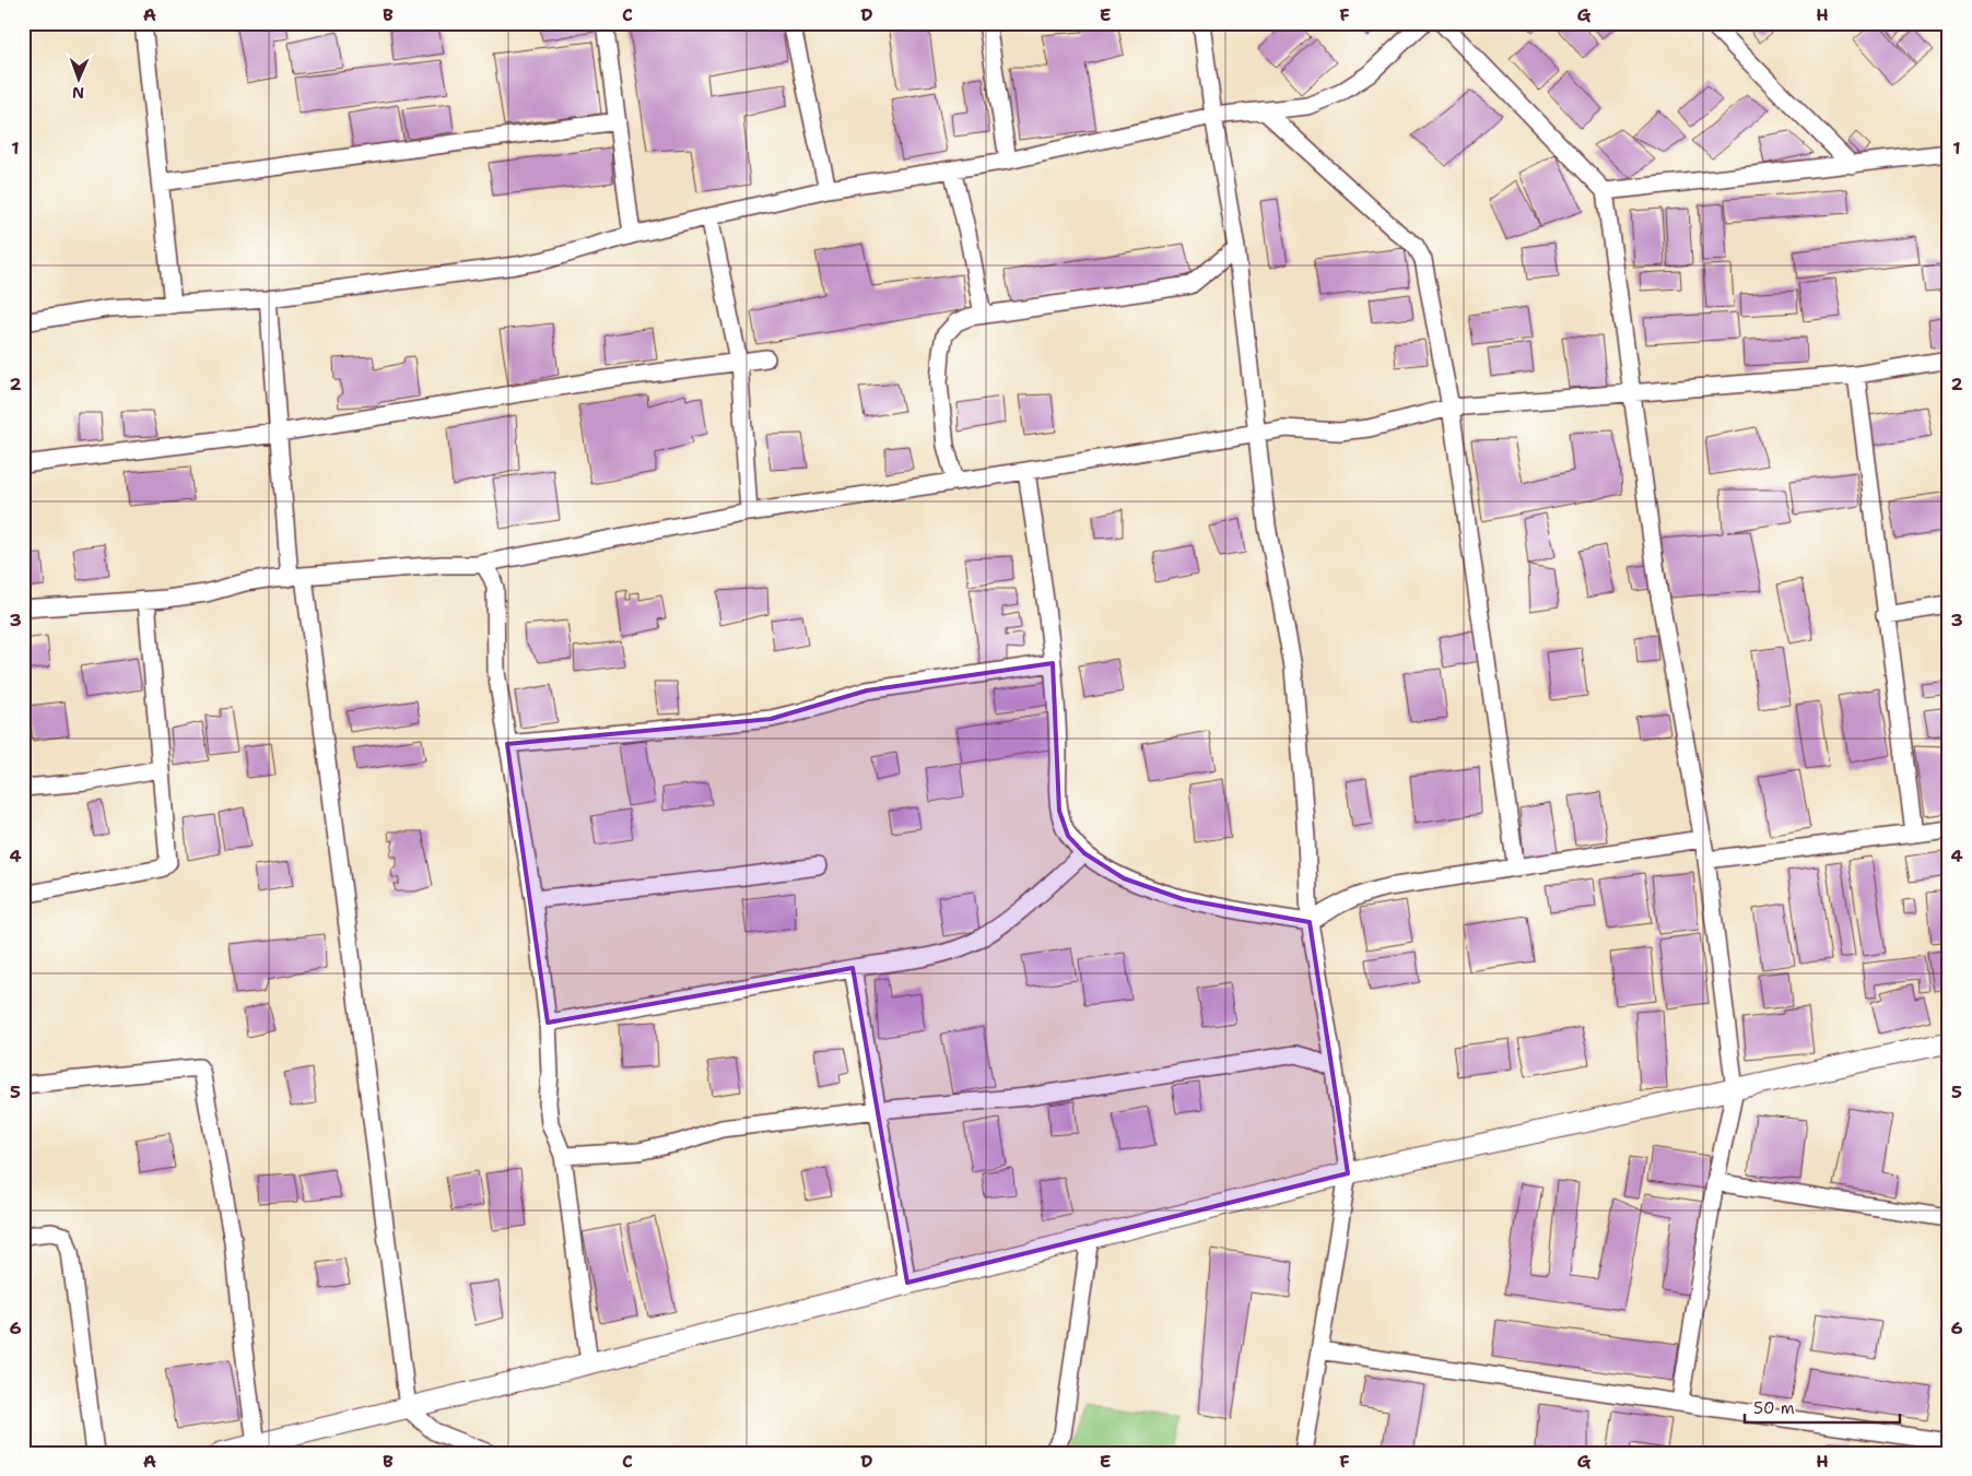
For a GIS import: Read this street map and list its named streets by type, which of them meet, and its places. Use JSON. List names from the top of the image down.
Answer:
{
  "scale_bar": "50 m",
  "north": "bottom",
  "grid": {
    "columns": [
      "A",
      "B",
      "C",
      "D",
      "E",
      "F",
      "G",
      "H"
    ],
    "rows": [
      "1",
      "2",
      "3",
      "4",
      "5",
      "6"
    ]
  }
}
